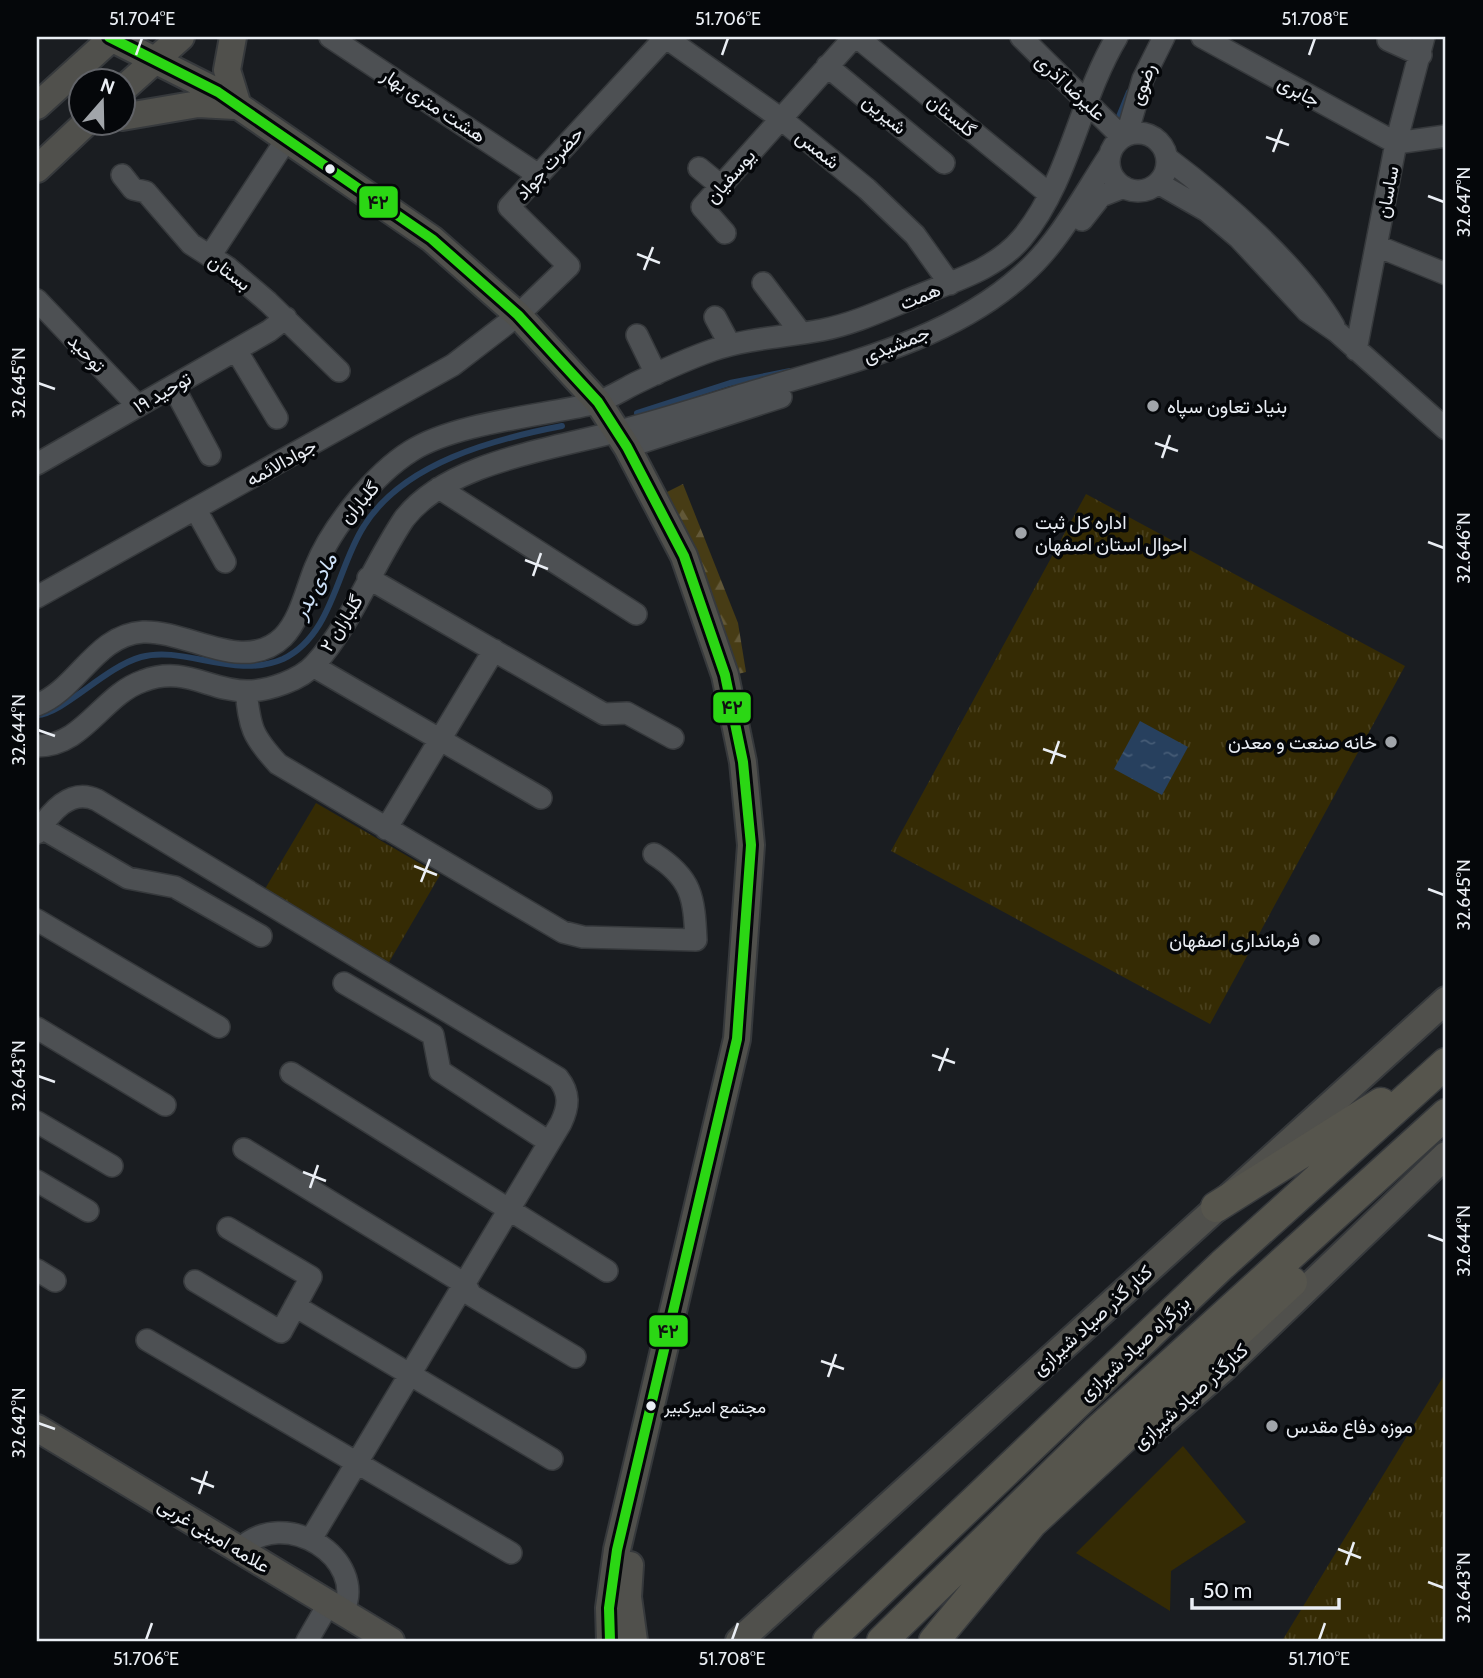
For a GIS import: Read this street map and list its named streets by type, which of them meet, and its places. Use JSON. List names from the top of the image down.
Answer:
{
  "streets": {
    "highway": ["بزرگراه صیاد شیرازی"],
    "main road": ["کنار گذر صیاد شیرازی", "کنارگذر صیاد شیرازی", "علامه امینی غربی"],
    "street": [
      "رضوی",
      "علیرضا آذری",
      "جابری",
      "هشت متری بهار",
      "شیرین",
      "گلستان",
      "شمس",
      "حضرت جواد",
      "یوسفیان",
      "ساسان",
      "بستان",
      "همت",
      "جمشیدی",
      "توحید",
      "توحید ۱۹",
      "جوادالائمه",
      "گلباران",
      "گلباران ۲"
    ]
  },
  "crossings": [
    ["رضوی", "علیرضا آذری"],
    ["رضوی", "جمشیدی"],
    ["علیرضا آذری", "همت"],
    ["علیرضا آذری", "جمشیدی"],
    ["جابری", "ساسان"],
    ["هشت متری بهار", "حضرت جواد"],
    ["گلستان", "همت"],
    ["شمس", "حضرت جواد"],
    ["شمس", "یوسفیان"],
    ["شمس", "همت"],
    ["حضرت جواد", "جوادالائمه"],
    ["بستان", "توحید ۱۹"],
    ["همت", "گلباران"],
    ["جمشیدی", "گلباران ۲"],
    ["توحید", "توحید ۱۹"]
  ],
  "water": ["مادی بدر"],
  "places": [
    "بنیاد تعاون سپاه",
    "اداره کل ثبت احوال استان اصفهان",
    "خانه صنعت و معدن",
    "فرمانداری اصفهان",
    "مجتمع امیرکبیر",
    "موزه دفاع مقدس"
  ],
  "lines": ["transit line ۴۲"],
  "scale_bar": "50 m",
  "north": "top",
  "coordinates": [
    "51.704°E",
    "51.706°E",
    "51.708°E",
    "32.647°N",
    "32.645°N",
    "32.646°N",
    "32.644°N",
    "32.643°N",
    "32.642°N",
    "51.710°E"
  ]
}
